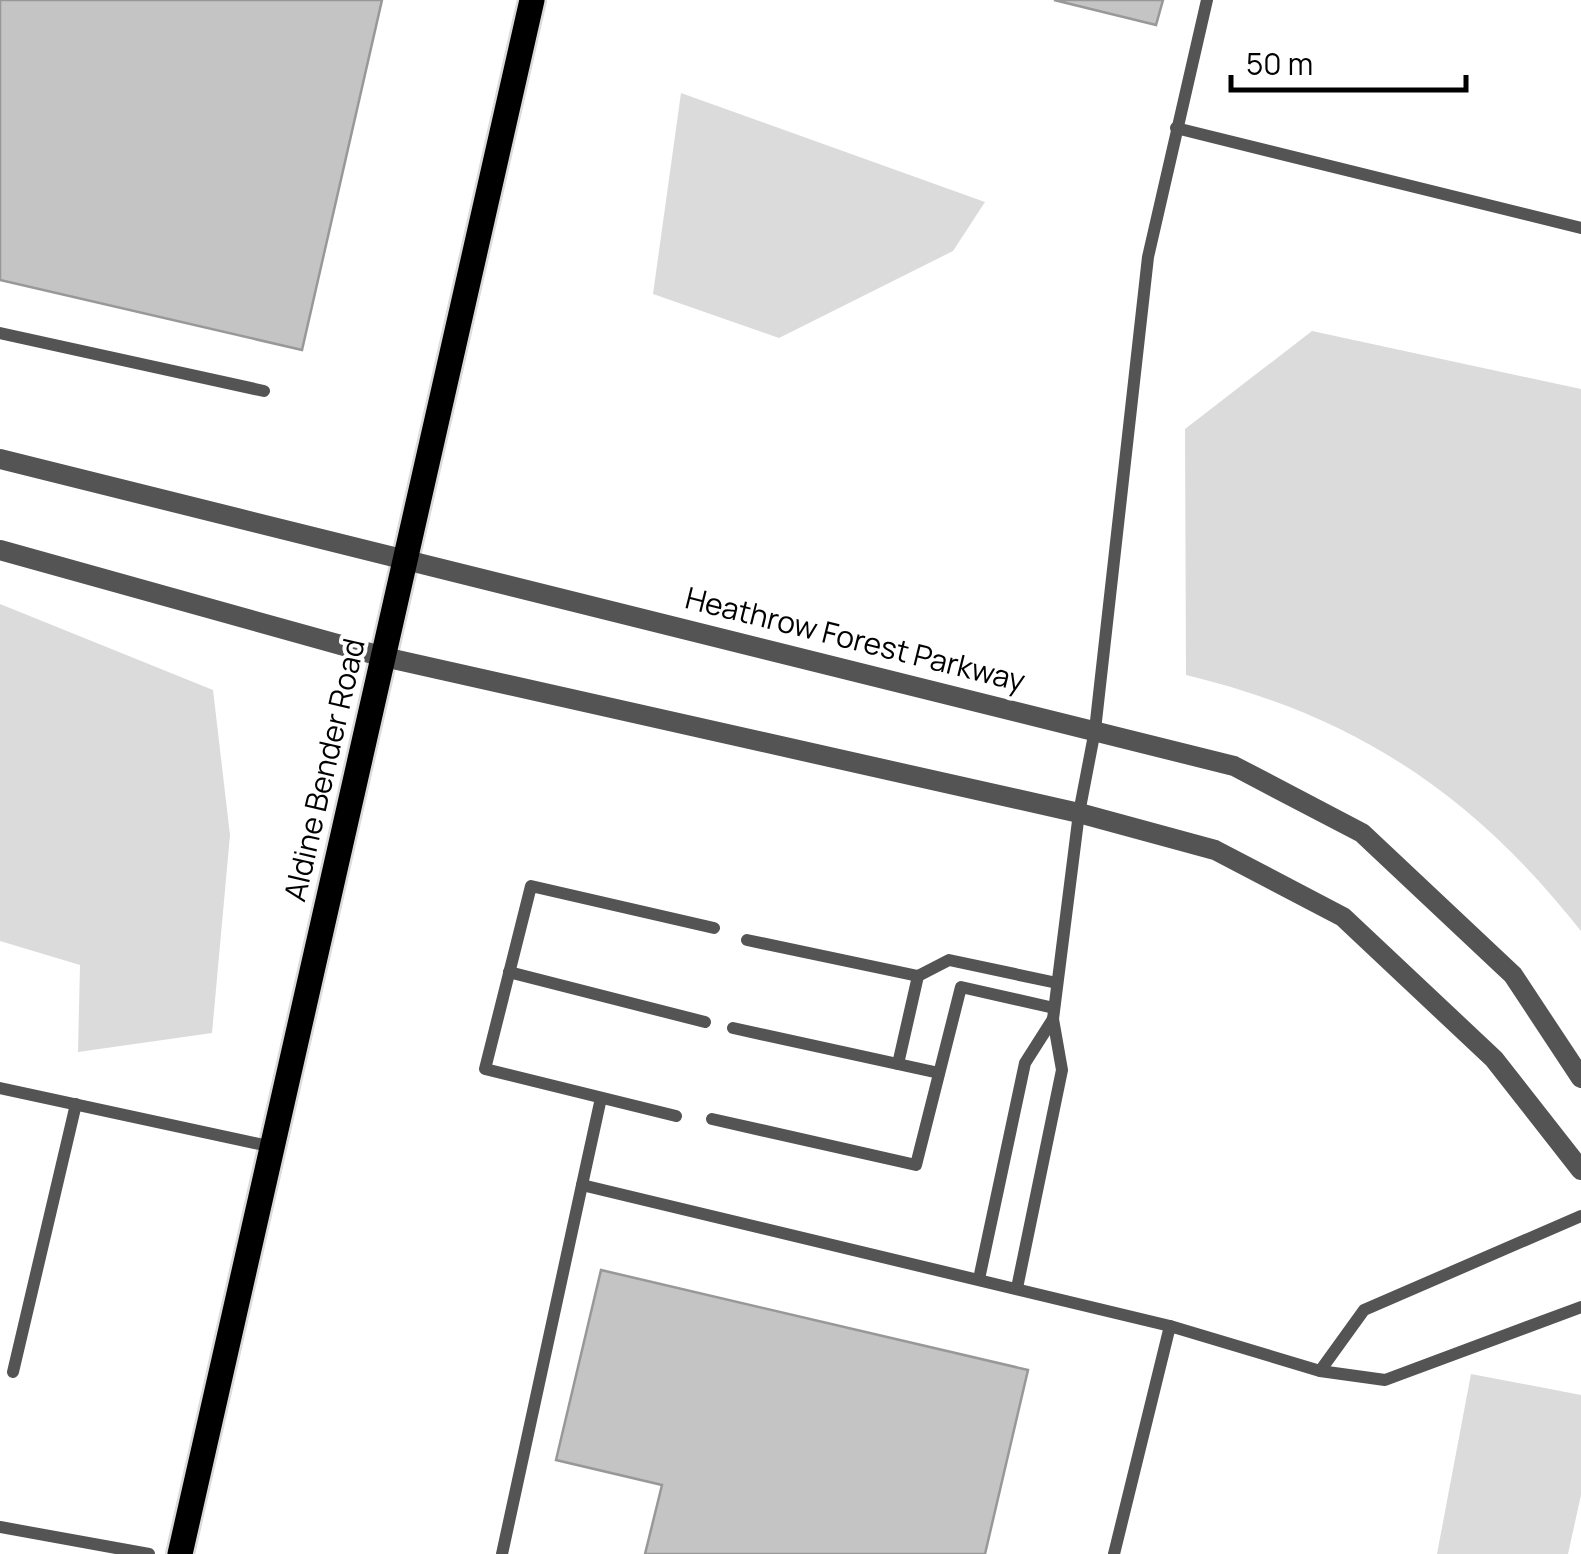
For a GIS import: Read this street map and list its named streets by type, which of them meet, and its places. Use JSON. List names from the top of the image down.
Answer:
{
  "streets": {
    "main road": ["Aldine Bender Road"],
    "street": ["Heathrow Forest Parkway"]
  },
  "crossings": [
    ["Heathrow Forest Parkway", "Aldine Bender Road"]
  ],
  "scale_bar": "50 m"
}
